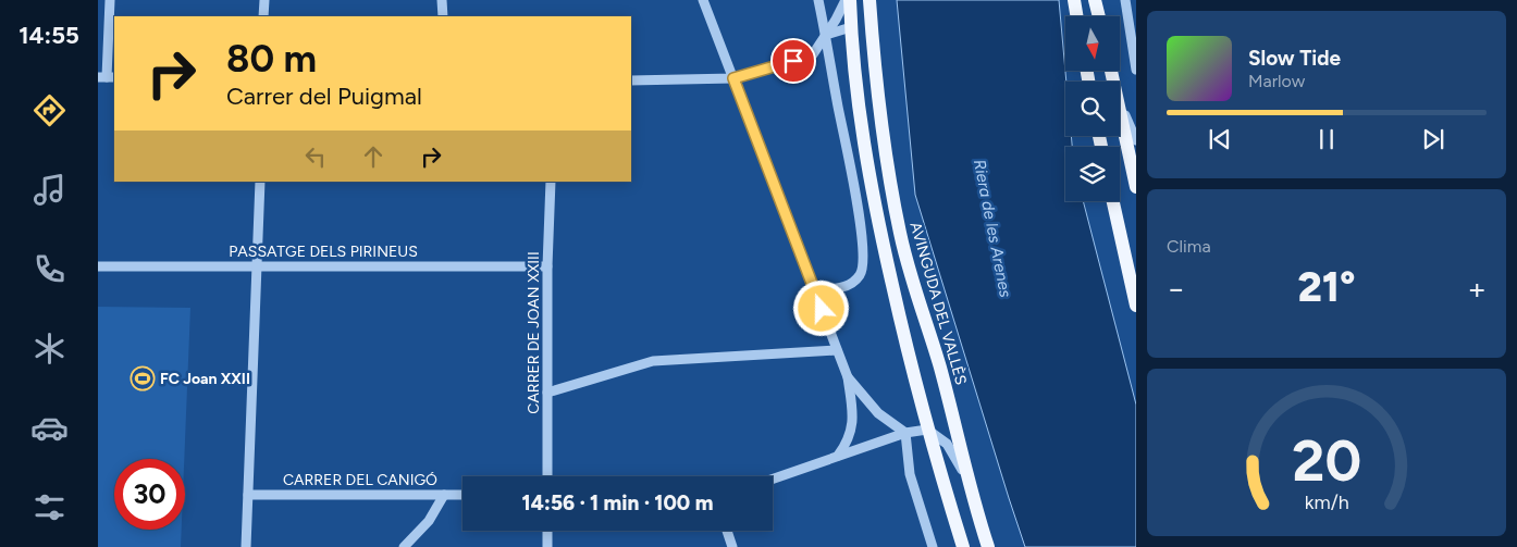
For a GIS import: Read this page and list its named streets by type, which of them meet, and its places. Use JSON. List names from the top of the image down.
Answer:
{
  "streets": {
    "main road": ["AVINGUDA DEL VALLÈS"],
    "street": ["PASSATGE DELS PIRINEUS", "CARRER DE JOAN XXIII", "CARRER DEL CANIGÓ"]
  },
  "crossings": [
    ["PASSATGE DELS PIRINEUS", "CARRER DE JOAN XXIII"]
  ],
  "water": ["Riera de les Arenes"],
  "places": {
    "sports": ["FC Joan XXII"]
  },
  "north": "bottom",
  "page": {
    "tabs": "14:55",
    "turn": ["80 m", "Carrer del Puigmal"],
    "song": ["Slow Tide", "Marlow"],
    "tile": "Clima",
    "heat": ["−", "21°", "+"],
    "limit": "30",
    "trip": "14:56 · 1 min · 100 m",
    "gauge": ["20", "km/h"]
  }
}
